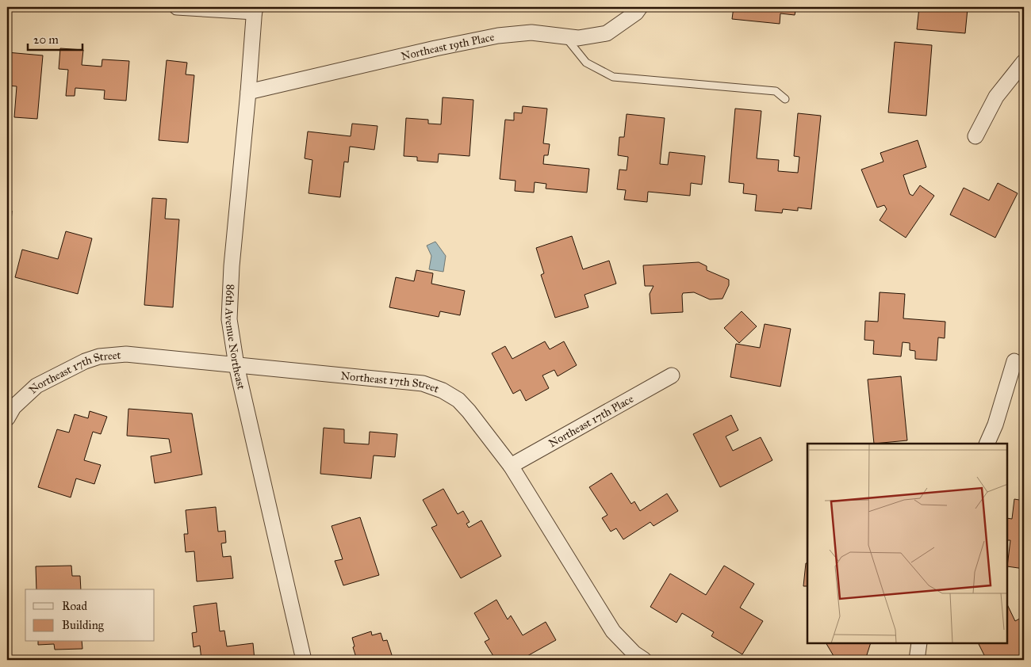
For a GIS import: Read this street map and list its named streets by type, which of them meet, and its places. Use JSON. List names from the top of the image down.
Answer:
{
  "streets": {
    "street": [
      "Northeast 19th Place",
      "86th Avenue Northeast",
      "Northeast 17th Street",
      "Northeast 17th Place"
    ]
  },
  "crossings": [
    ["Northeast 19th Place", "86th Avenue Northeast"],
    ["86th Avenue Northeast", "Northeast 17th Street"],
    ["Northeast 17th Street", "Northeast 17th Place"]
  ],
  "legend": ["Road", "Building"],
  "scale_bar": "20 m"
}
